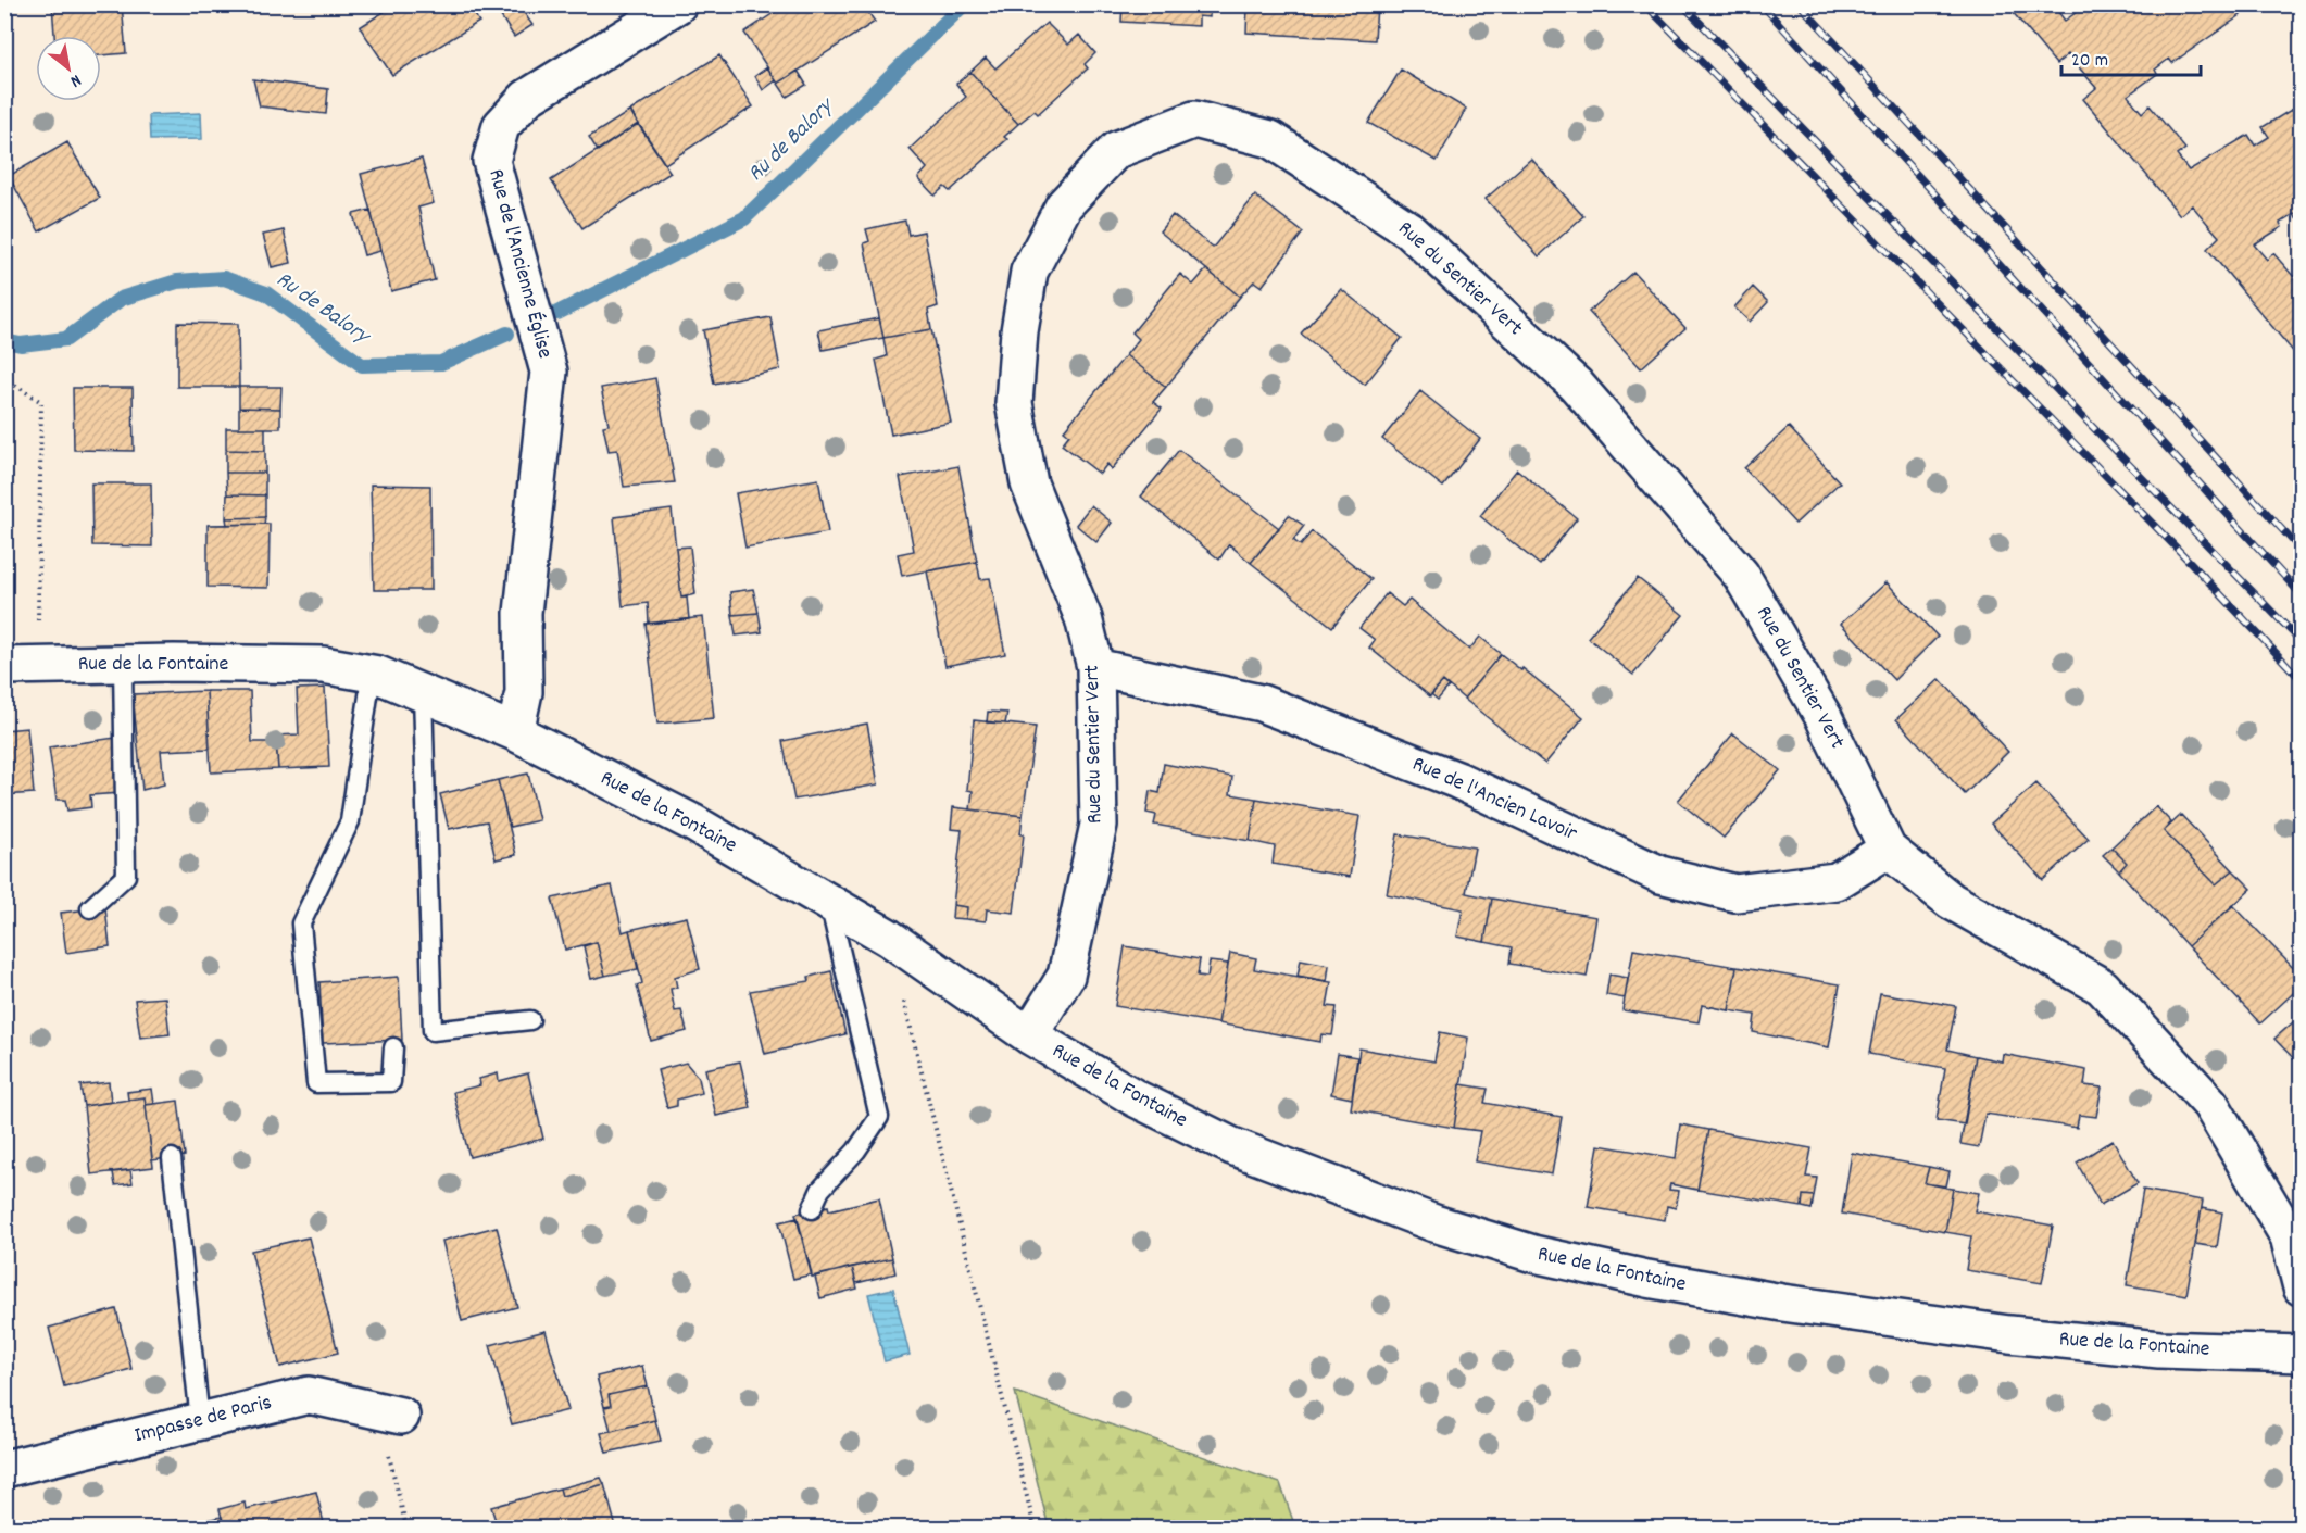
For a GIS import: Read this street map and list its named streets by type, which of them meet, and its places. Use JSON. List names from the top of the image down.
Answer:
{
  "streets": {
    "street": [
      "Rue de l'Ancienne Église",
      "Rue du Sentier Vert",
      "Rue de la Fontaine",
      "Rue de l'Ancien Lavoir",
      "Impasse de Paris"
    ]
  },
  "crossings": [
    ["Rue de l'Ancienne Église", "Rue de la Fontaine"],
    ["Rue du Sentier Vert", "Rue de la Fontaine"],
    ["Rue du Sentier Vert", "Rue de l'Ancien Lavoir"]
  ],
  "water": ["Ru de Balory"],
  "scale_bar": "20 m",
  "north": "bottom right"
}
